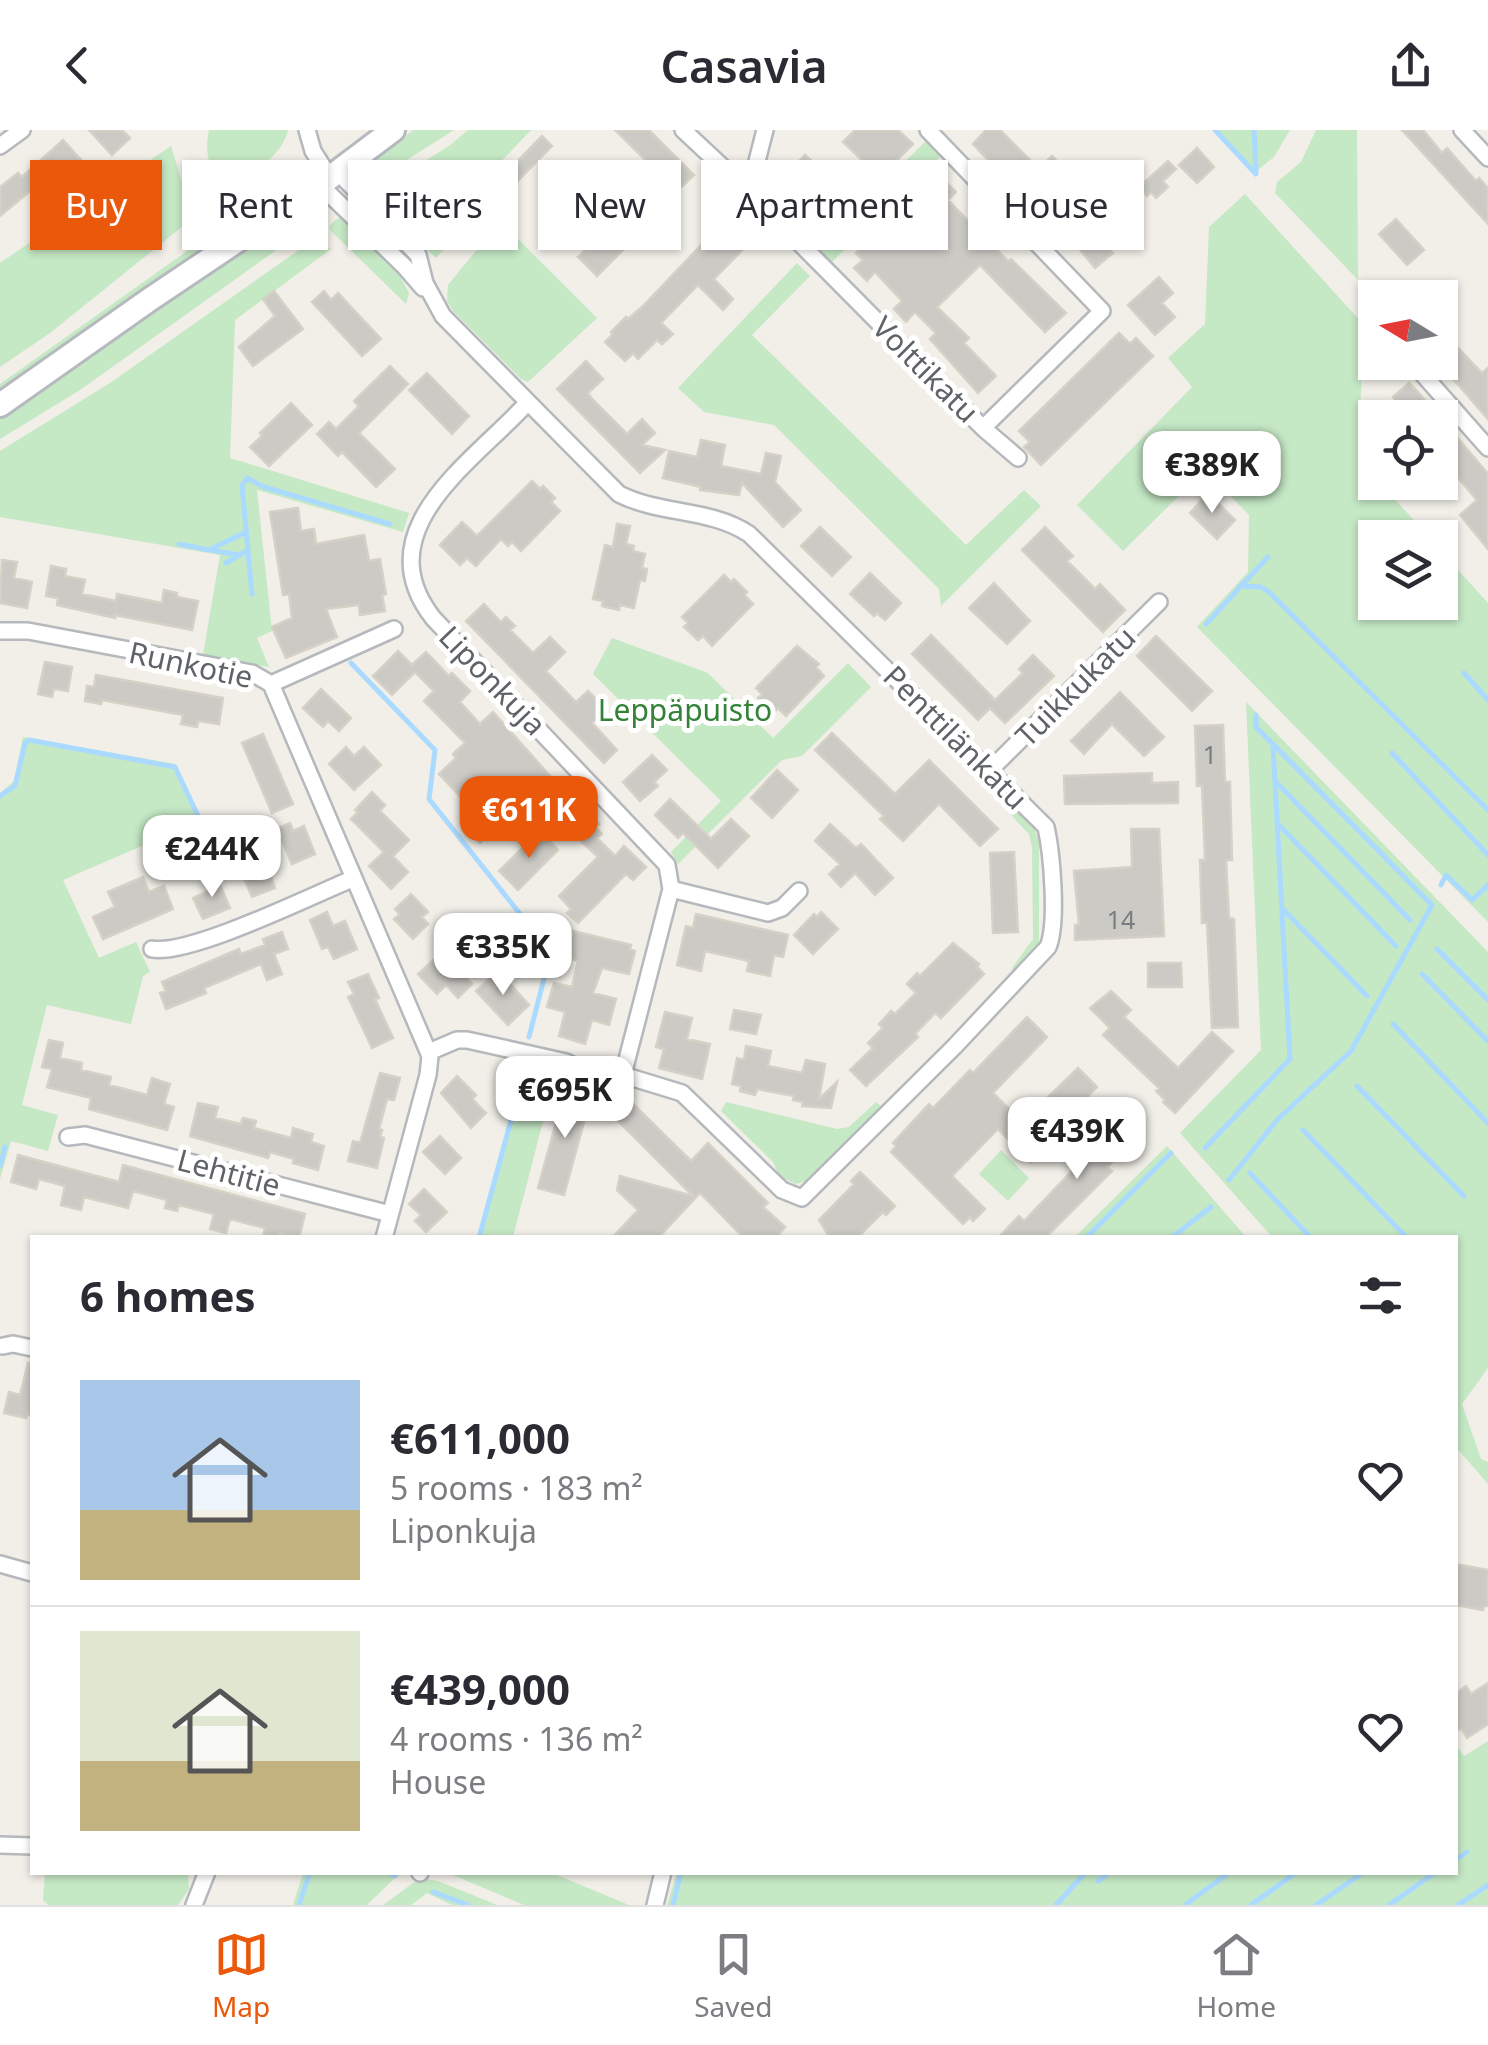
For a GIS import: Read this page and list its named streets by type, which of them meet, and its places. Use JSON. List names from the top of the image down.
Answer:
{
  "streets": {
    "street": [
      "Volttikatu",
      "Runkotie",
      "Liponkuja",
      "Tuikkukatu",
      "Penttilänkatu",
      "Lehtitie"
    ]
  },
  "crossings": [
    ["Liponkuja", "Penttilänkatu"],
    ["Tuikkukatu", "Penttilänkatu"]
  ],
  "parks": ["Leppäpuisto"],
  "house_numbers": ["1", "14"],
  "north": "left",
  "page": {
    "header": "Casavia",
    "chip": [
      "Buy",
      "Rent",
      "Filters",
      "New",
      "Apartment",
      "House"
    ],
    "price": [
      "€389K",
      "€611K",
      "€244K",
      "€335K",
      "€695K",
      "€439K"
    ],
    "heading": "6 homes",
    "list": [
      {
        "name": "€611,000",
        "note": "5 rooms · 183 m² · Liponkuja"
      },
      {
        "name": "€439,000",
        "note": "4 rooms · 136 m² · House"
      }
    ],
    "tabs": ["Map", "Saved", "Home"]
  }
}
